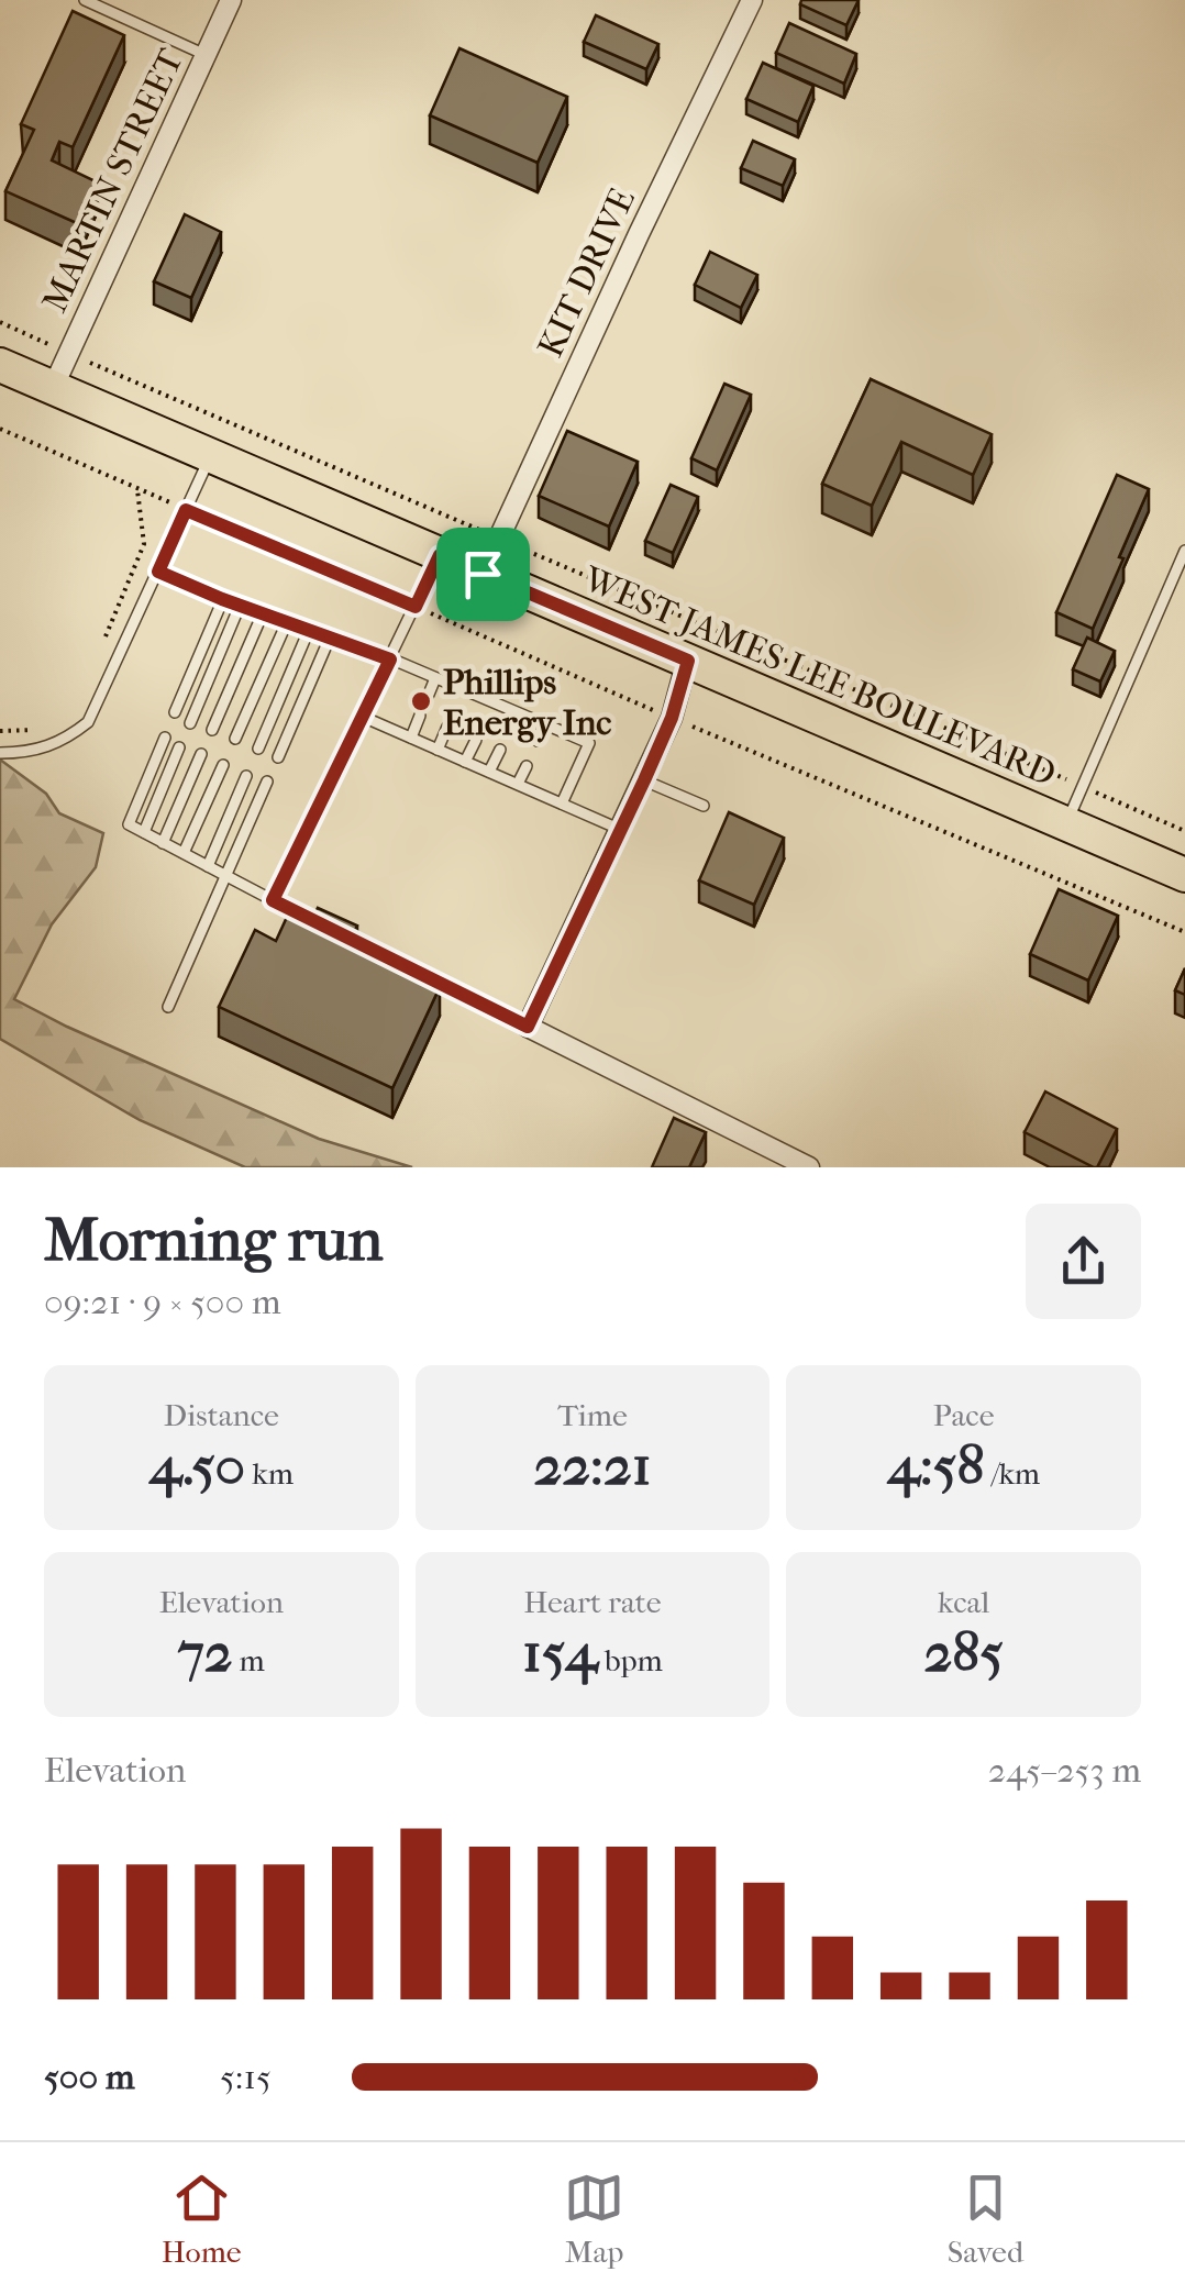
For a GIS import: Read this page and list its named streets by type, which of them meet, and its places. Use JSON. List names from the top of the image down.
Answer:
{
  "streets": {
    "main road": ["WEST JAMES LEE BOULEVARD"],
    "street": ["MARTIN STREET", "KIT DRIVE"]
  },
  "crossings": [
    ["MARTIN STREET", "WEST JAMES LEE BOULEVARD"],
    ["KIT DRIVE", "WEST JAMES LEE BOULEVARD"]
  ],
  "places": ["Phillips Energy Inc"],
  "page": {
    "heading": ["Morning run", "09:21 · 9 × 500 m"],
    "stats": [
      ["Distance", "4.50 km"],
      ["Time", "22:21"],
      ["Pace", "4:58 /km"],
      ["Elevation", "72 m"],
      ["Heart rate", "154 bpm"],
      ["kcal", "285"]
    ],
    "chart": ["Elevation", "245–253 m"],
    "list": [
      {
        "name": "500 m",
        "note": "5:15"
      }
    ],
    "tabs": ["Home", "Map", "Saved"]
  }
}
